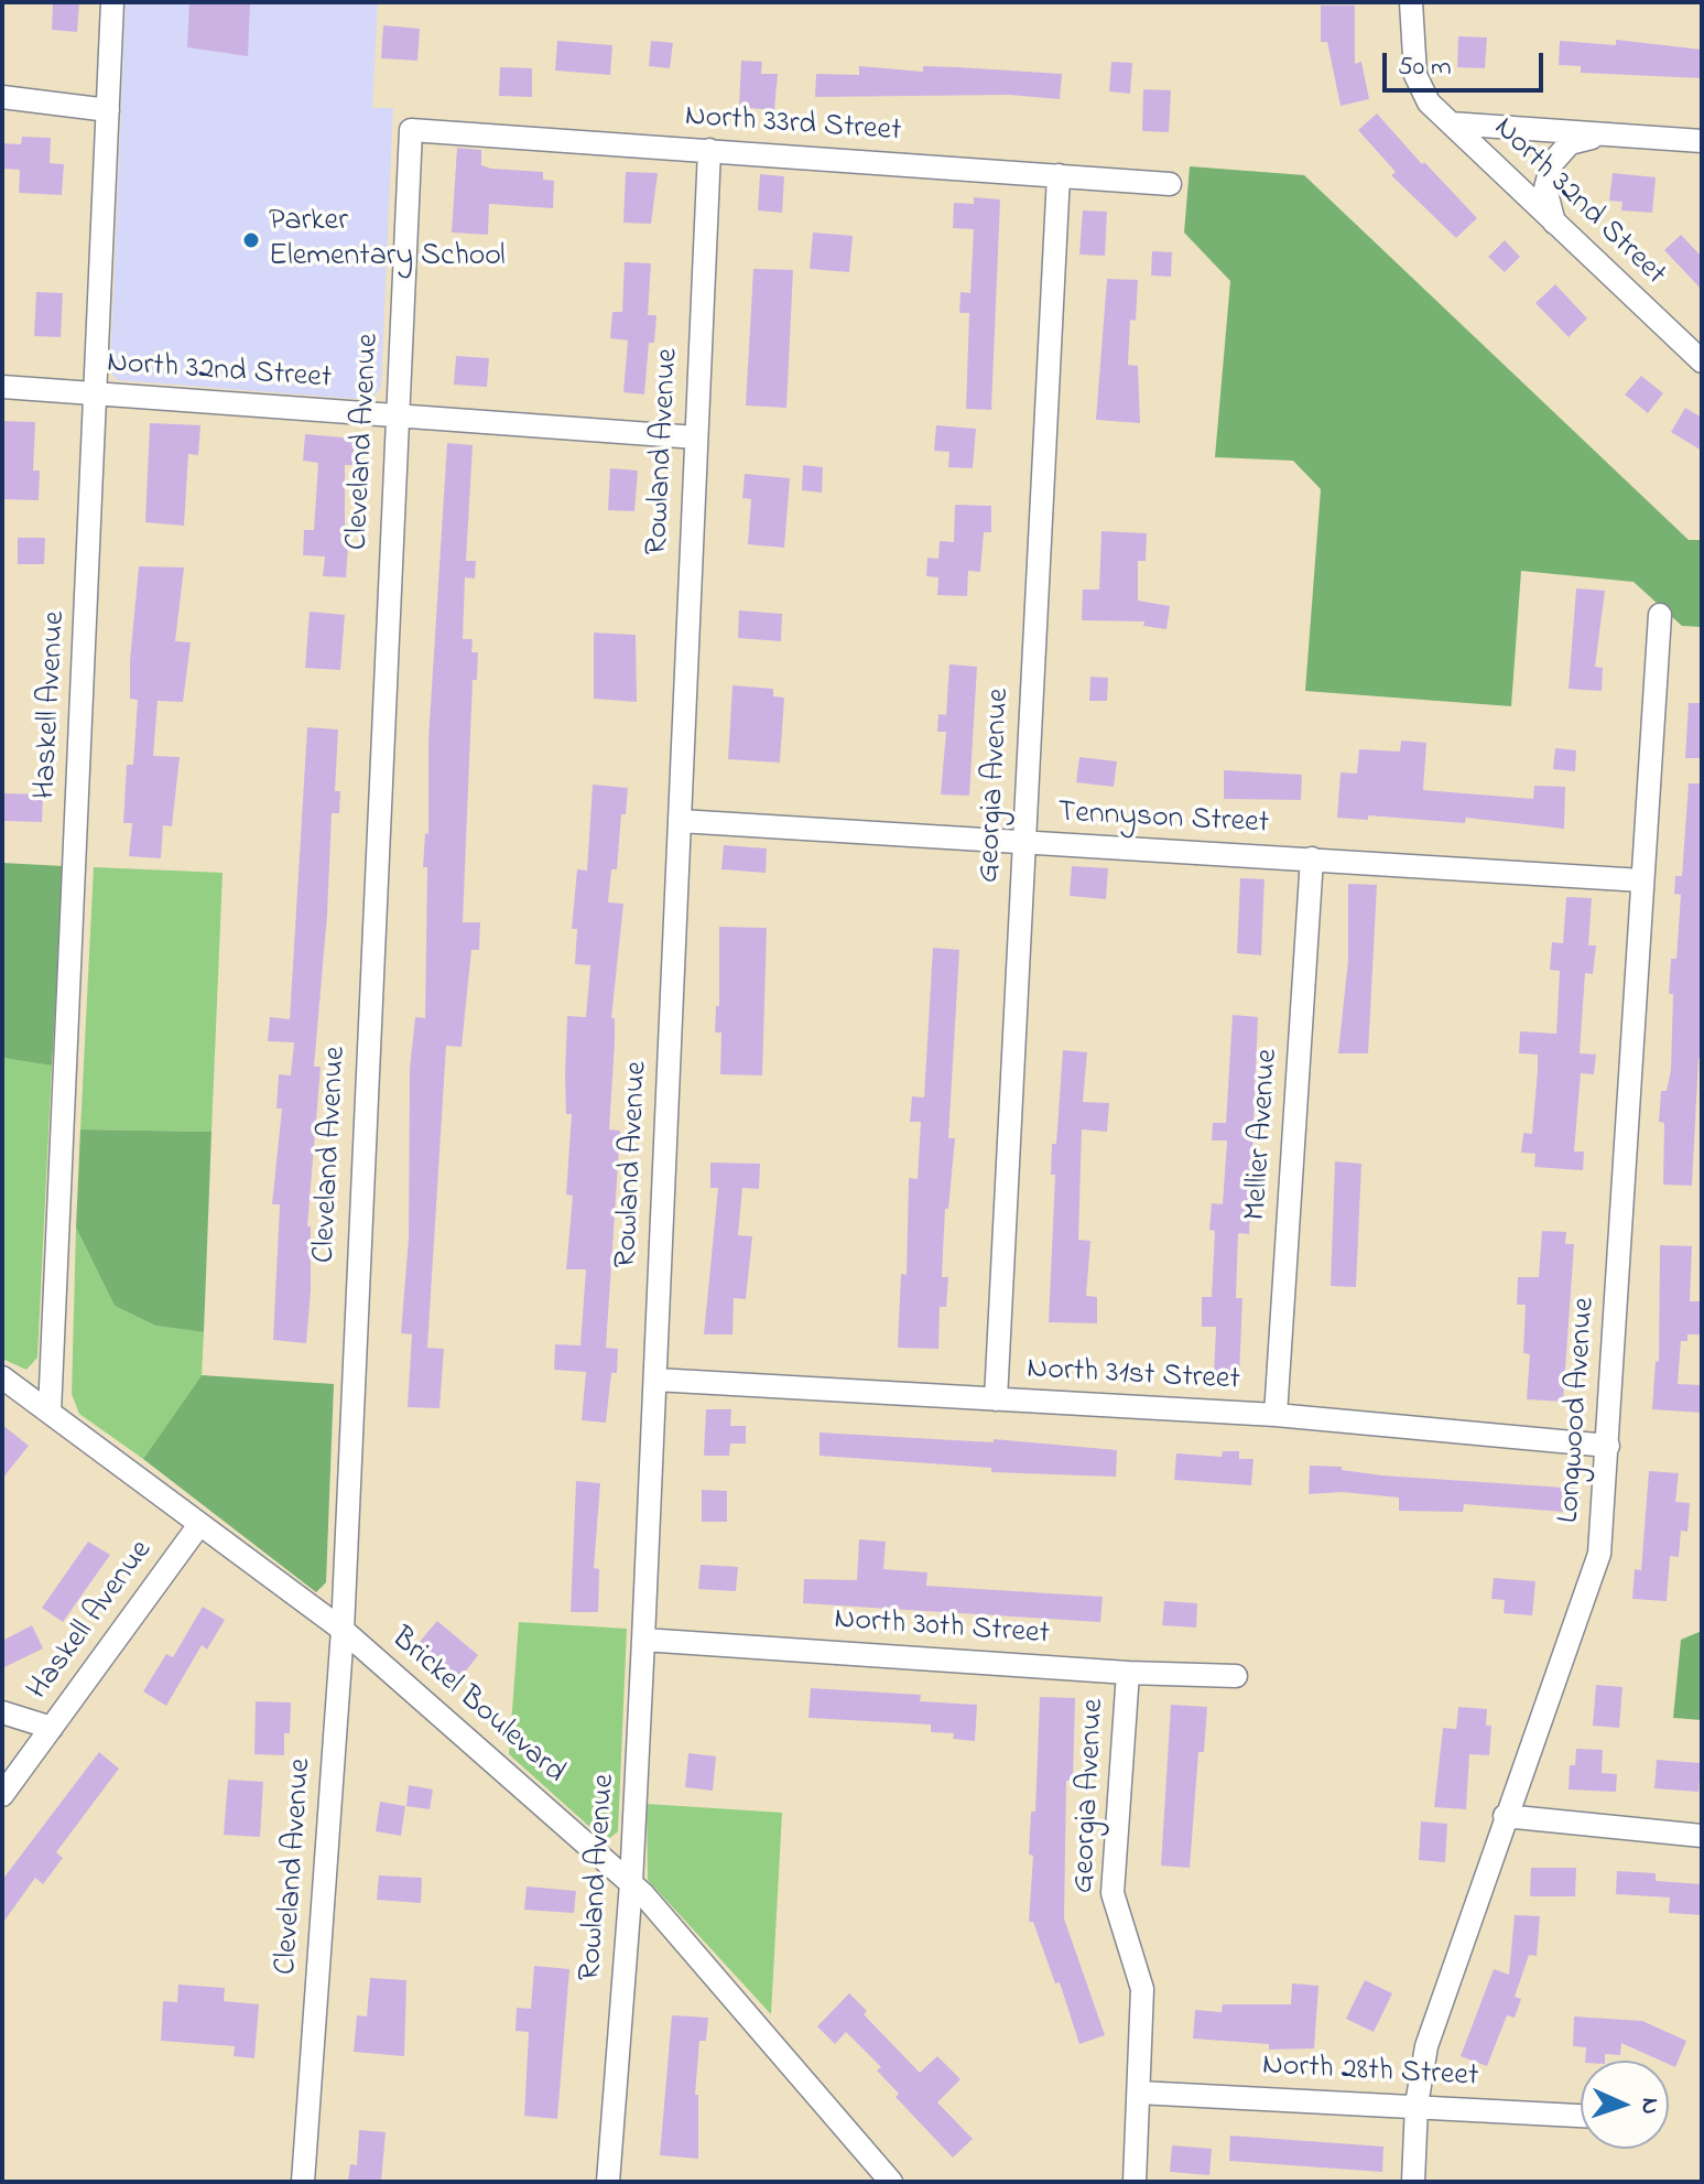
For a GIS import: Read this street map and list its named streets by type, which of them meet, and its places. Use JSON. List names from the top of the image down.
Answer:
{
  "streets": {
    "street": [
      "North 33rd Street",
      "North 32nd Street",
      "Cleveland Avenue",
      "Rowland Avenue",
      "Haskell Avenue",
      "Georgia Avenue",
      "Tennyson Street",
      "Mellier Avenue",
      "North 31st Street",
      "Longwood Avenue",
      "North 30th Street",
      "Brickel Boulevard",
      "North 28th Street"
    ]
  },
  "crossings": [
    ["North 33rd Street", "Cleveland Avenue"],
    ["North 33rd Street", "Rowland Avenue"],
    ["North 33rd Street", "Georgia Avenue"],
    ["North 32nd Street", "Cleveland Avenue"],
    ["North 32nd Street", "Rowland Avenue"],
    ["North 32nd Street", "Haskell Avenue"],
    ["Cleveland Avenue", "Brickel Boulevard"],
    ["Rowland Avenue", "Tennyson Street"],
    ["Rowland Avenue", "North 31st Street"],
    ["Rowland Avenue", "North 30th Street"],
    ["Rowland Avenue", "Brickel Boulevard"],
    ["Haskell Avenue", "Brickel Boulevard"],
    ["Georgia Avenue", "Tennyson Street"],
    ["Georgia Avenue", "North 31st Street"],
    ["Georgia Avenue", "North 30th Street"],
    ["Georgia Avenue", "North 28th Street"],
    ["Tennyson Street", "Mellier Avenue"],
    ["Tennyson Street", "Longwood Avenue"],
    ["Mellier Avenue", "North 31st Street"],
    ["North 31st Street", "Longwood Avenue"],
    ["Longwood Avenue", "North 28th Street"]
  ],
  "places": ["Parker Elementary School"],
  "scale_bar": "50 m",
  "north": "right"
}
